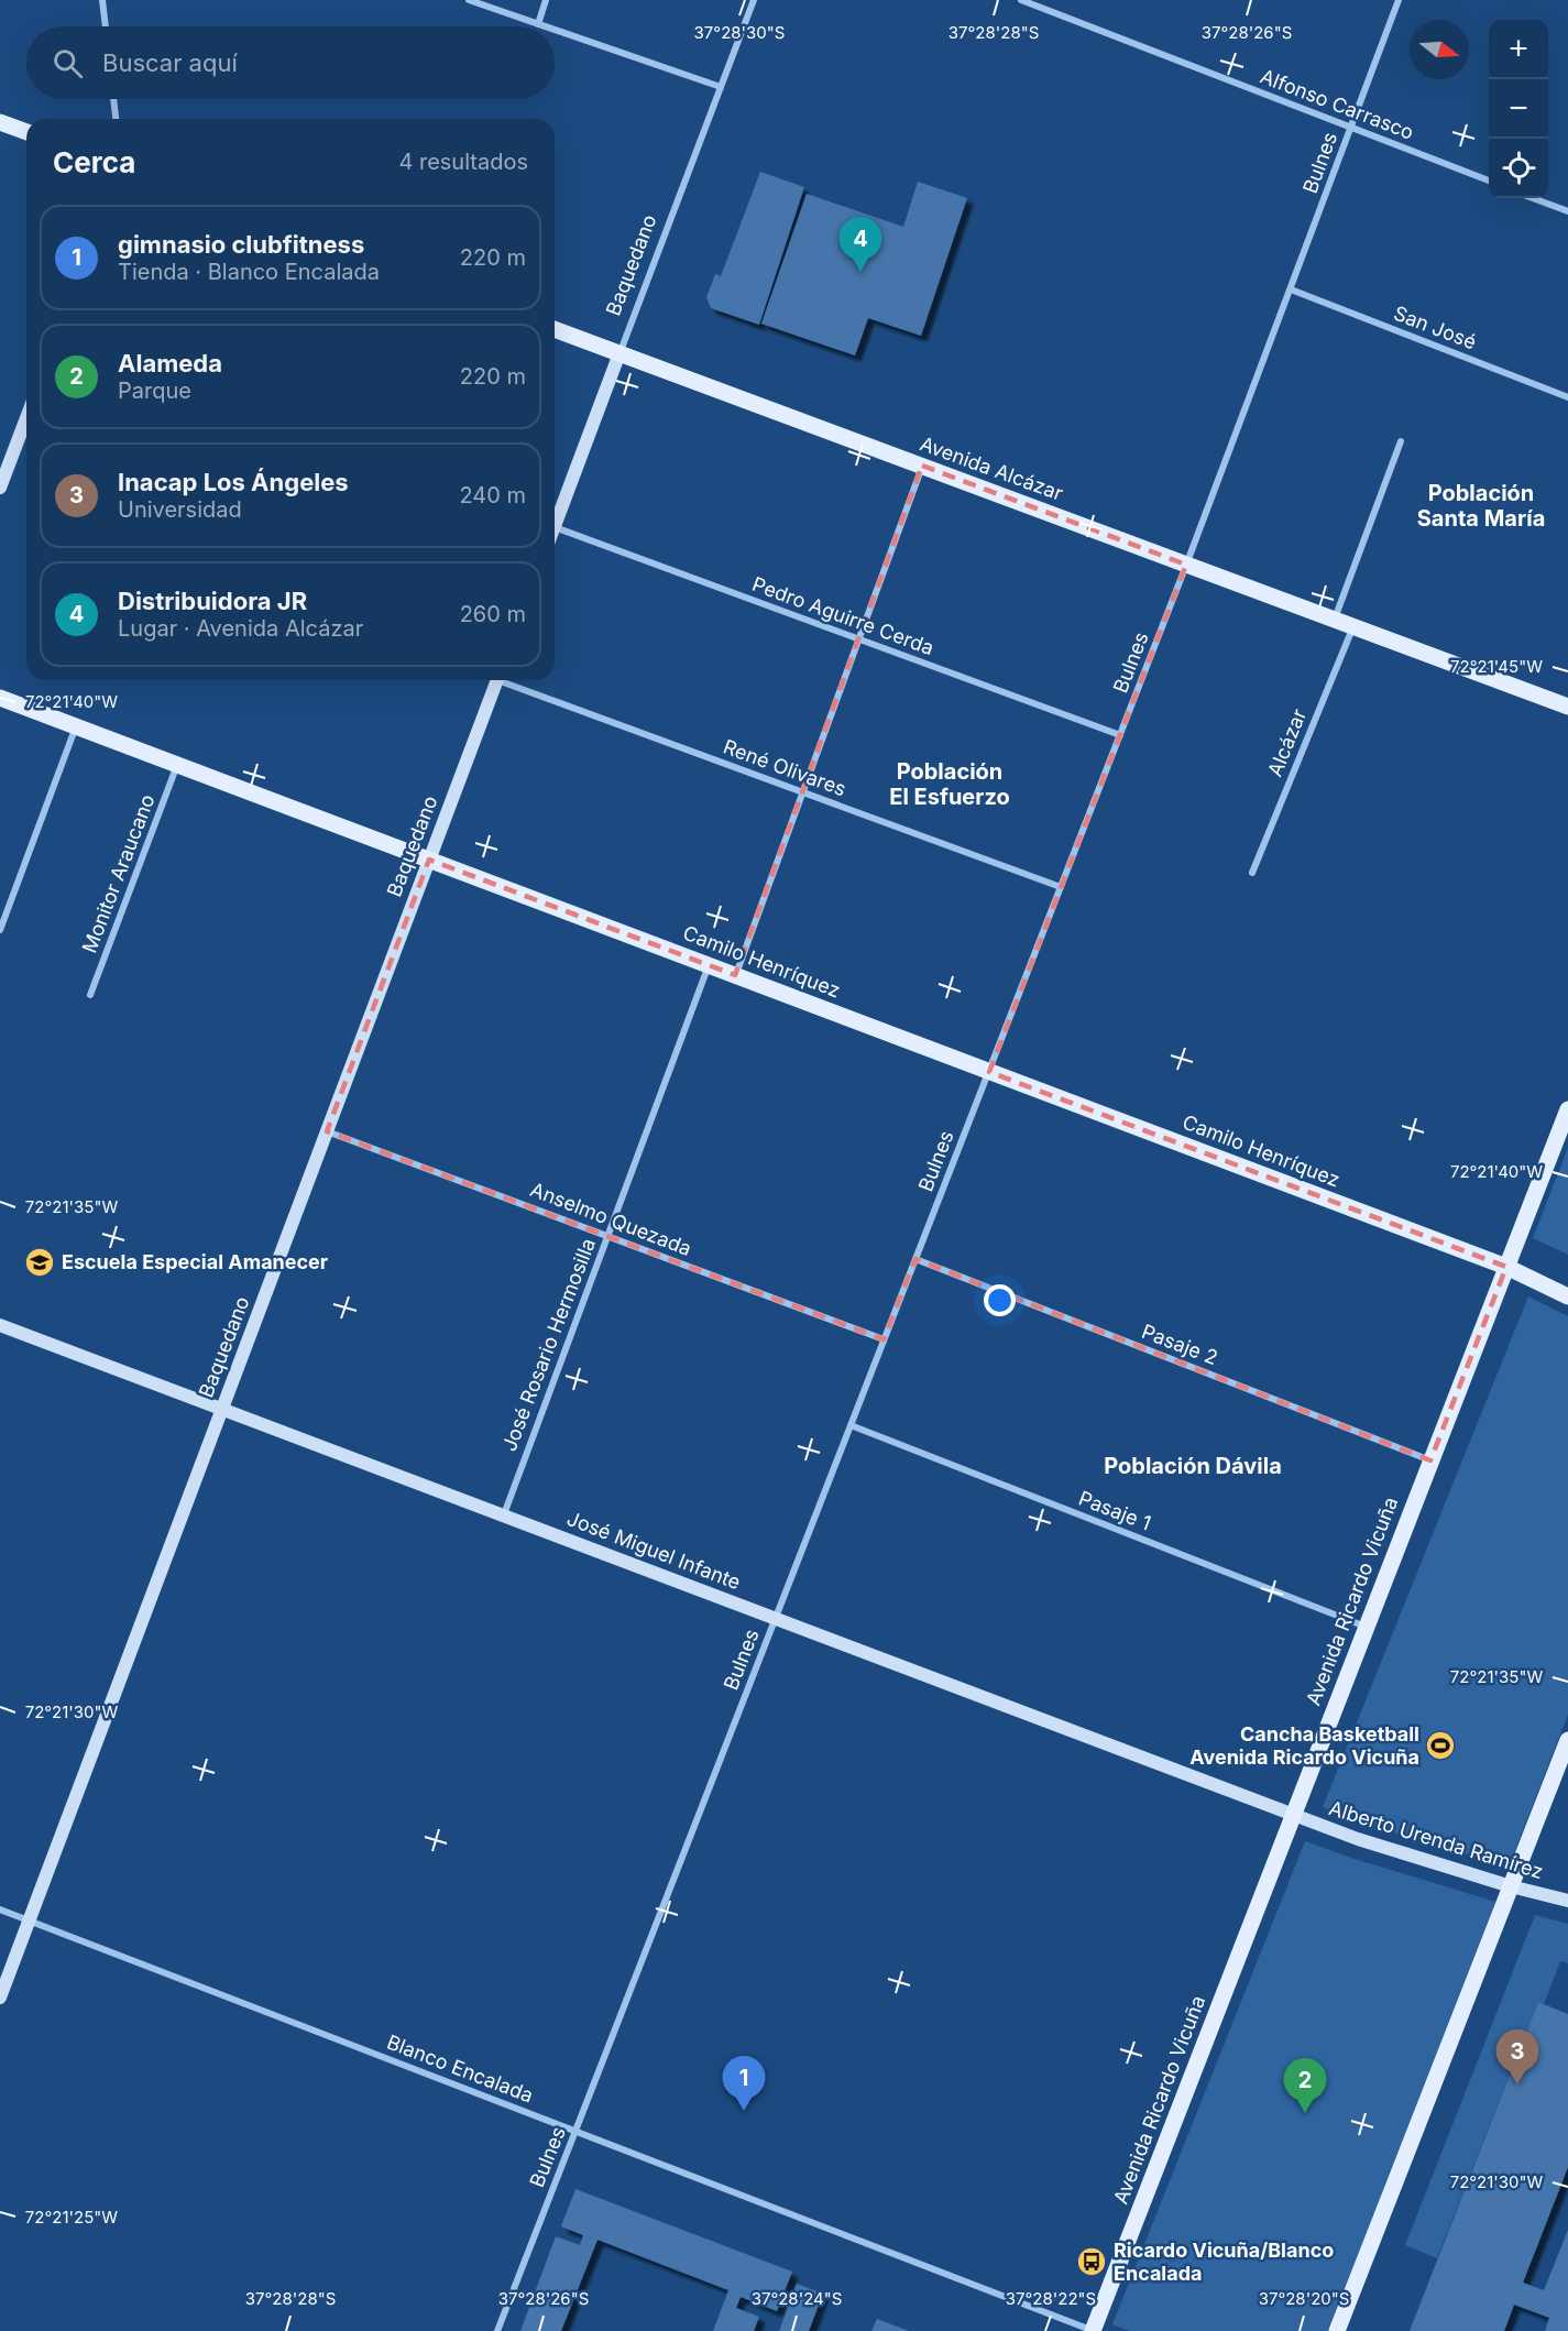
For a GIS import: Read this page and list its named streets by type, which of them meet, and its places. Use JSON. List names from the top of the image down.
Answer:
{
  "streets": {
    "main road": ["Avenida Alcázar", "Camilo Henríquez", "Avenida Ricardo Vicuña"],
    "street": [
      "Alfonso Carrasco",
      "Bulnes",
      "Baquedano",
      "San José",
      "Pedro Aguirre Cerda",
      "Alcázar",
      "René Olivares",
      "Monitor Araucano",
      "Anselmo Quezada",
      "José Rosario Hermosilla",
      "Pasaje 2",
      "Pasaje 1",
      "José Miguel Infante",
      "Alberto Urenda Ramírez",
      "Blanco Encalada"
    ]
  },
  "crossings": [
    ["Alfonso Carrasco", "Bulnes"],
    ["Bulnes", "San José"],
    ["Bulnes", "Avenida Alcázar"],
    ["Bulnes", "Pedro Aguirre Cerda"],
    ["Bulnes", "René Olivares"],
    ["Bulnes", "Camilo Henríquez"],
    ["Bulnes", "Anselmo Quezada"],
    ["Bulnes", "Pasaje 2"],
    ["Bulnes", "Pasaje 1"],
    ["Bulnes", "José Miguel Infante"],
    ["Bulnes", "Blanco Encalada"],
    ["Baquedano", "Avenida Alcázar"],
    ["Baquedano", "Pedro Aguirre Cerda"],
    ["Baquedano", "Camilo Henríquez"],
    ["Baquedano", "Anselmo Quezada"],
    ["Baquedano", "José Miguel Infante"],
    ["Baquedano", "Blanco Encalada"],
    ["Avenida Alcázar", "Alcázar"],
    ["Monitor Araucano", "Camilo Henríquez"],
    ["Camilo Henríquez", "José Rosario Hermosilla"],
    ["Camilo Henríquez", "Avenida Ricardo Vicuña"],
    ["Anselmo Quezada", "José Rosario Hermosilla"],
    ["José Rosario Hermosilla", "José Miguel Infante"],
    ["Pasaje 2", "Avenida Ricardo Vicuña"],
    ["Pasaje 1", "Avenida Ricardo Vicuña"],
    ["José Miguel Infante", "Avenida Ricardo Vicuña"],
    ["José Miguel Infante", "Alberto Urenda Ramírez"],
    ["Avenida Ricardo Vicuña", "Alberto Urenda Ramírez"],
    ["Avenida Ricardo Vicuña", "Blanco Encalada"]
  ],
  "districts": ["Población Santa María", "Población El Esfuerzo", "Población Dávila"],
  "places": {
    "school or university": ["Escuela Especial Amanecer"],
    "sports": ["Cancha Basketball Avenida Ricardo Vicuña"],
    "bus stop": ["Ricardo Vicuña/Blanco Encalada"]
  },
  "north": "right",
  "page": {
    "map_buttons": ["+", "−"],
    "search": "Buscar aquí",
    "heading": ["Cerca", "4 resultados"],
    "list": [
      {
        "mark": "1",
        "name": "gimnasio clubfitness",
        "note": "Tienda · Blanco Encalada",
        "value": "220 m"
      },
      {
        "mark": "2",
        "name": "Alameda",
        "note": "Parque",
        "value": "220 m"
      },
      {
        "mark": "3",
        "name": "Inacap Los Ángeles",
        "note": "Universidad",
        "value": "240 m"
      },
      {
        "mark": "4",
        "name": "Distribuidora JR",
        "note": "Lugar · Avenida Alcázar",
        "value": "260 m"
      }
    ],
    "pins": [
      "4",
      "3",
      "1",
      "2"
    ]
  },
  "coordinates": [
    "37°28'30\"S",
    "37°28'28\"S",
    "37°28'26\"S",
    "72°21'45\"W",
    "72°21'40\"W",
    "72°21'35\"W",
    "72°21'30\"W",
    "72°21'25\"W",
    "37°28'24\"S",
    "37°28'22\"S",
    "37°28'20\"S"
  ]
}
